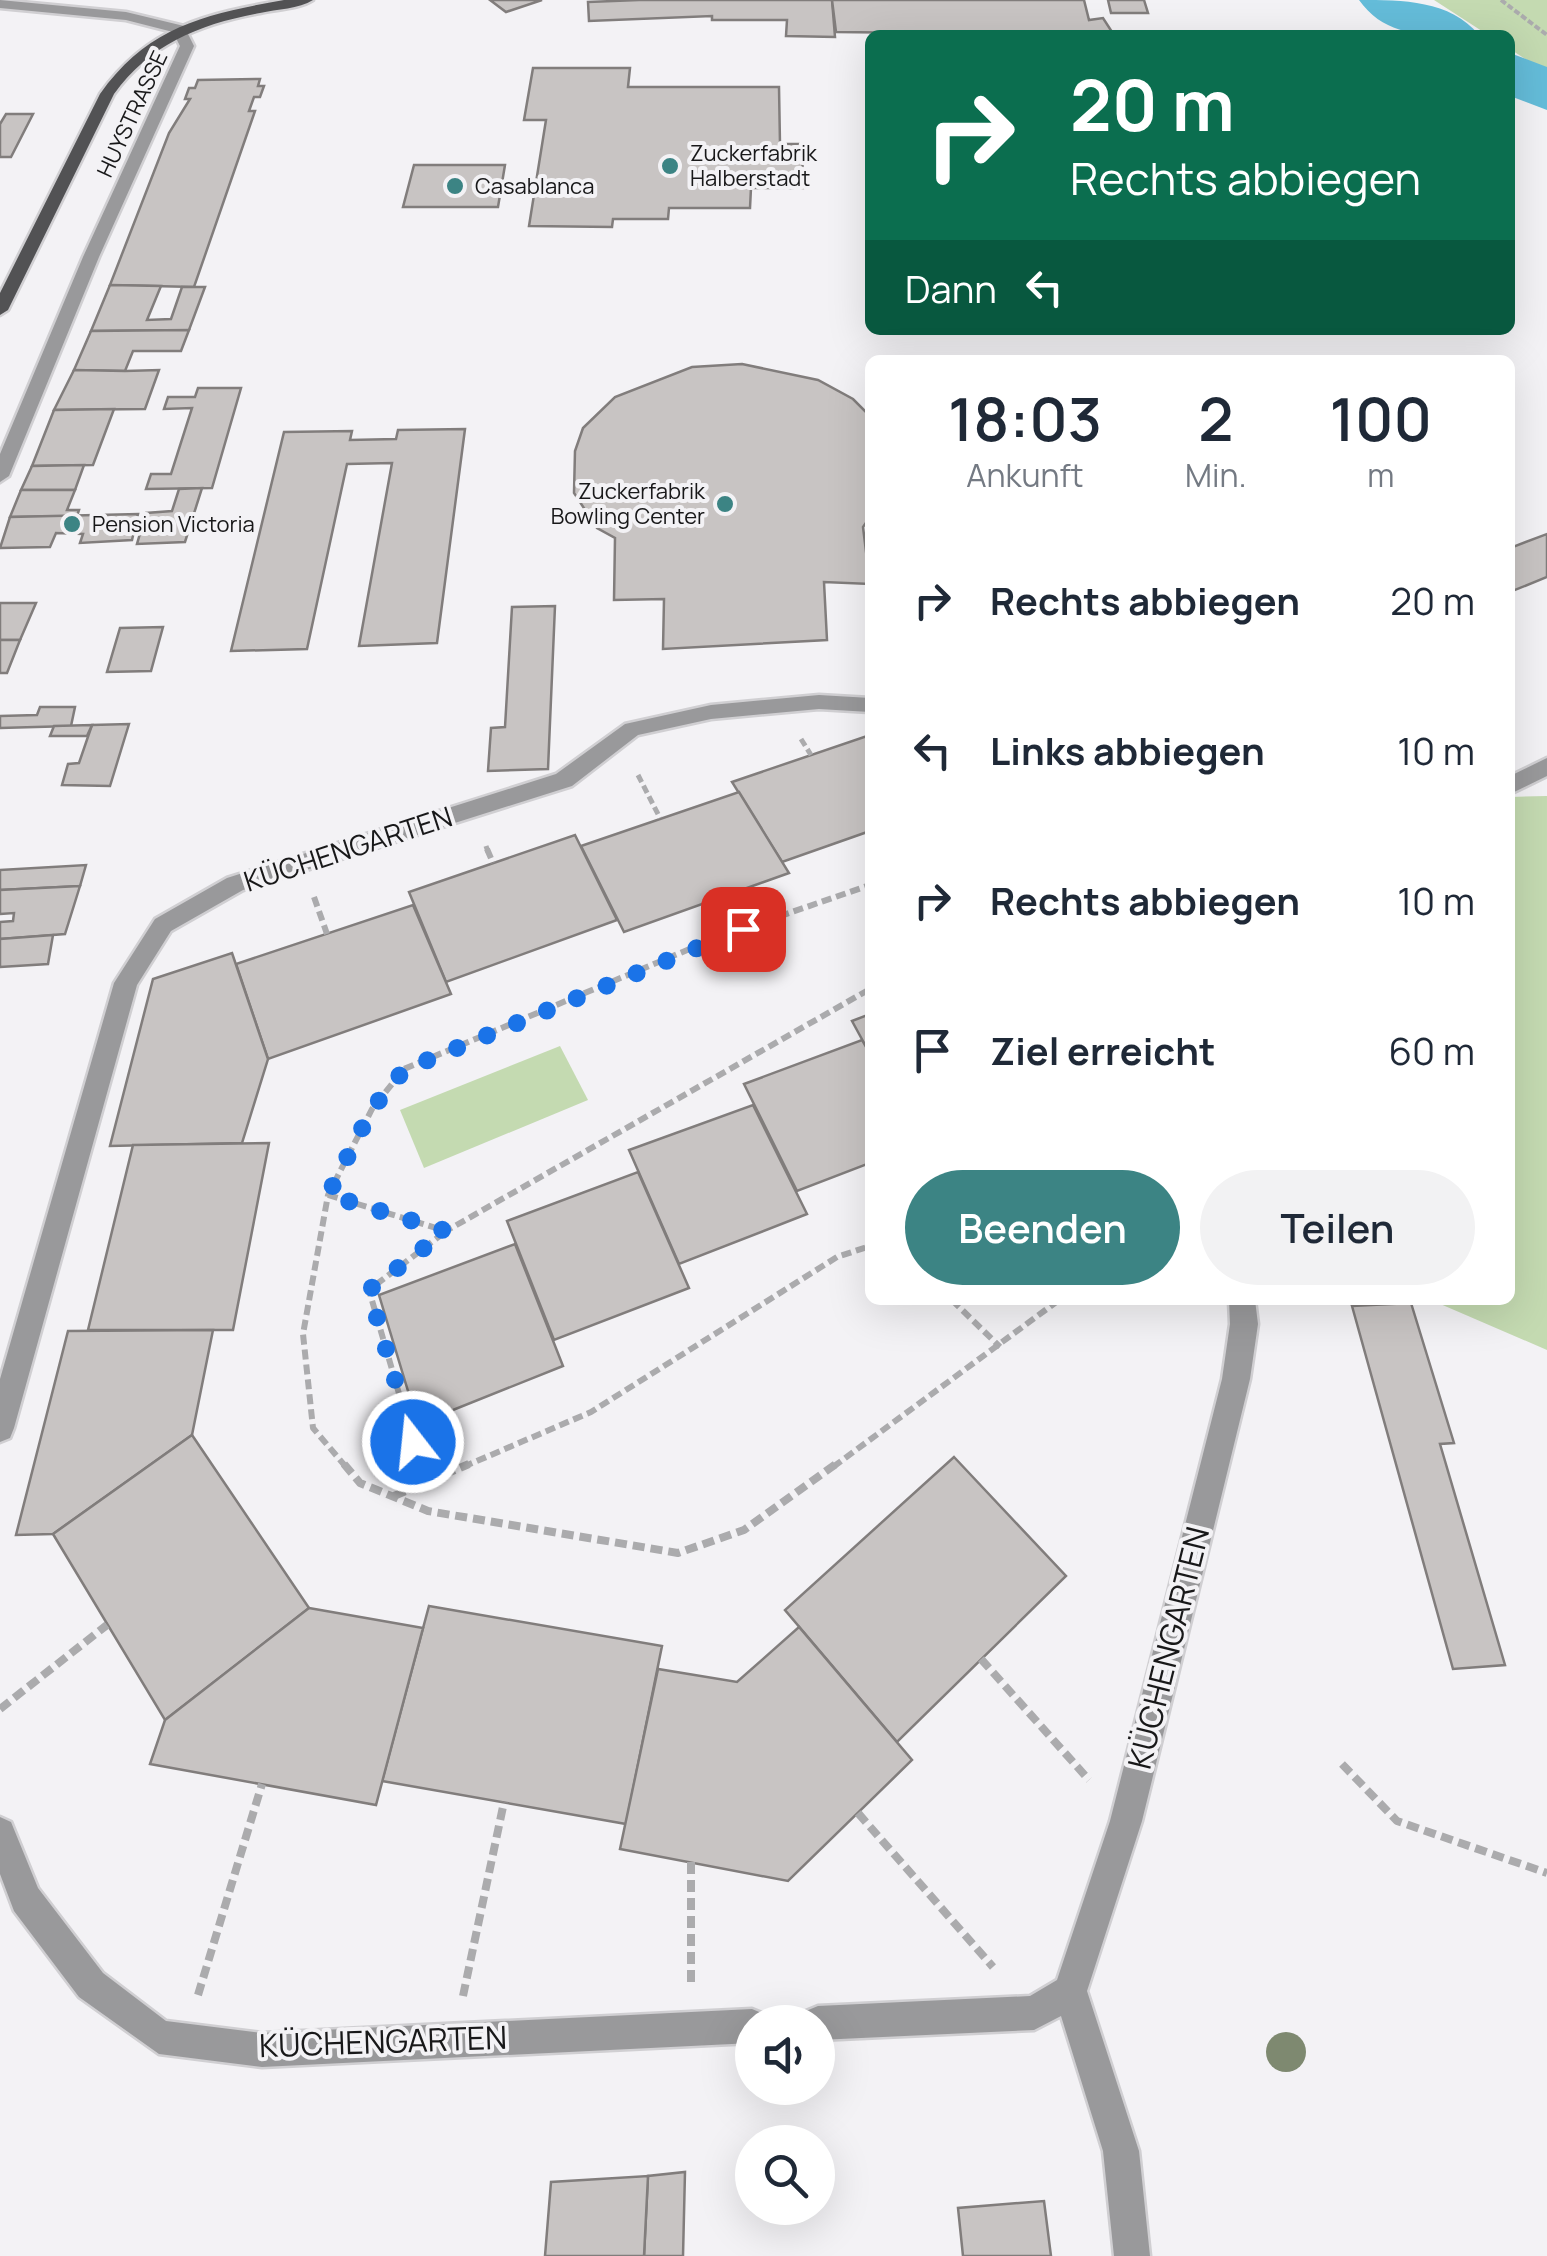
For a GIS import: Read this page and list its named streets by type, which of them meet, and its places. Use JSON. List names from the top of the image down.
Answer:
{
  "streets": {
    "main road": ["HUYSTRASSE"],
    "street": ["KÜCHENGARTEN"]
  },
  "places": [
    "Zuckerfabrik Halberstadt",
    "Casablanca",
    "Zuckerfabrik Bowling Center",
    "Pension Victoria"
  ],
  "page": {
    "turn": ["20 m", "Rechts abbiegen"],
    "then": "Dann",
    "eta": [
      "18:03",
      "Ankunft",
      "2",
      "Min.",
      "100",
      "m"
    ],
    "list": [
      {
        "name": "Rechts abbiegen",
        "value": "20 m"
      },
      {
        "name": "Links abbiegen",
        "value": "10 m"
      },
      {
        "name": "Rechts abbiegen",
        "value": "10 m"
      },
      {
        "name": "Ziel erreicht",
        "value": "60 m"
      }
    ],
    "buttons": ["Beenden", "Teilen"]
  }
}
